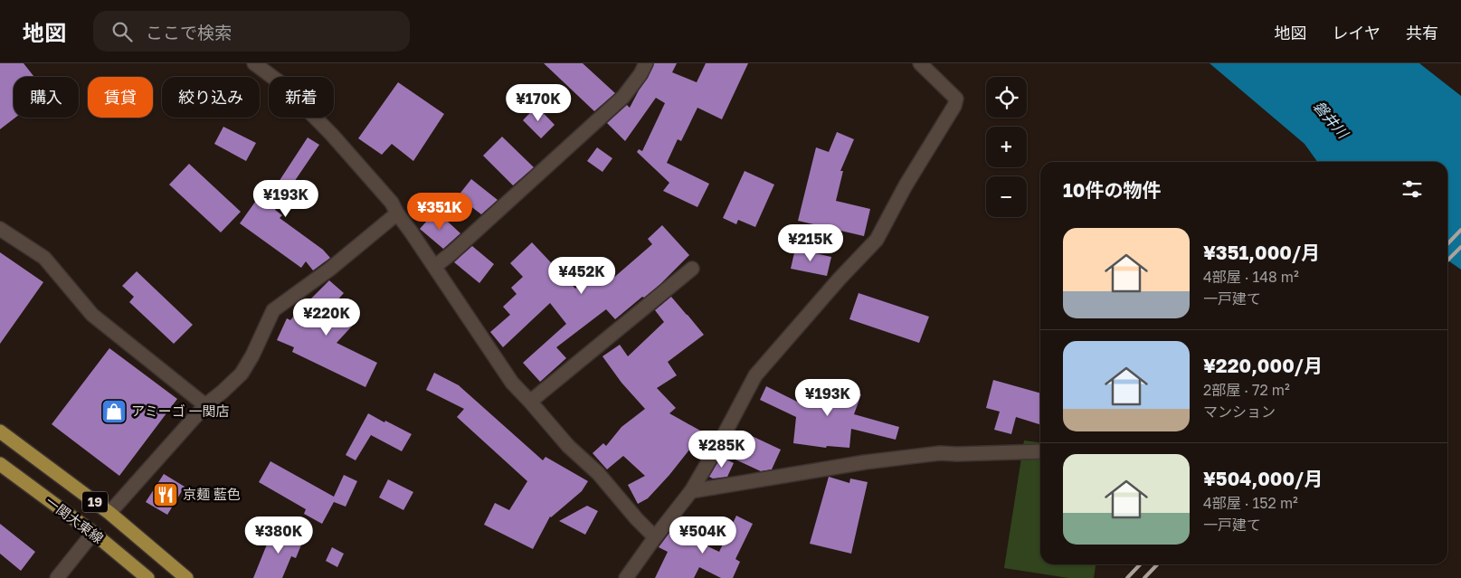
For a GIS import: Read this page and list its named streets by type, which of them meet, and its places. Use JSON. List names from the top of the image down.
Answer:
{
  "streets": {
    "main road": ["19", "一関大東線"]
  },
  "water": ["磐井川"],
  "places": {
    "shop": ["アミーゴ 一関店"],
    "restaurant": ["京麺 藍色"]
  },
  "page": {
    "header": "地図",
    "search": "ここで検索",
    "nav": ["地図", "レイヤ", "共有"],
    "map_buttons": ["+", "−"],
    "chip": [
      "購入",
      "賃貸",
      "絞り込み",
      "新着"
    ],
    "price": [
      "¥170K",
      "¥193K",
      "¥351K",
      "¥215K",
      "¥452K",
      "¥220K",
      "¥193K",
      "¥285K",
      "¥380K",
      "¥504K"
    ],
    "heading": "10件の物件",
    "list": [
      {
        "name": "¥351,000/月",
        "note": "4部屋 · 148 m² · 一戸建て"
      },
      {
        "name": "¥220,000/月",
        "note": "2部屋 · 72 m² · マンション"
      },
      {
        "name": "¥504,000/月",
        "note": "4部屋 · 152 m² · 一戸建て"
      }
    ]
  }
}
